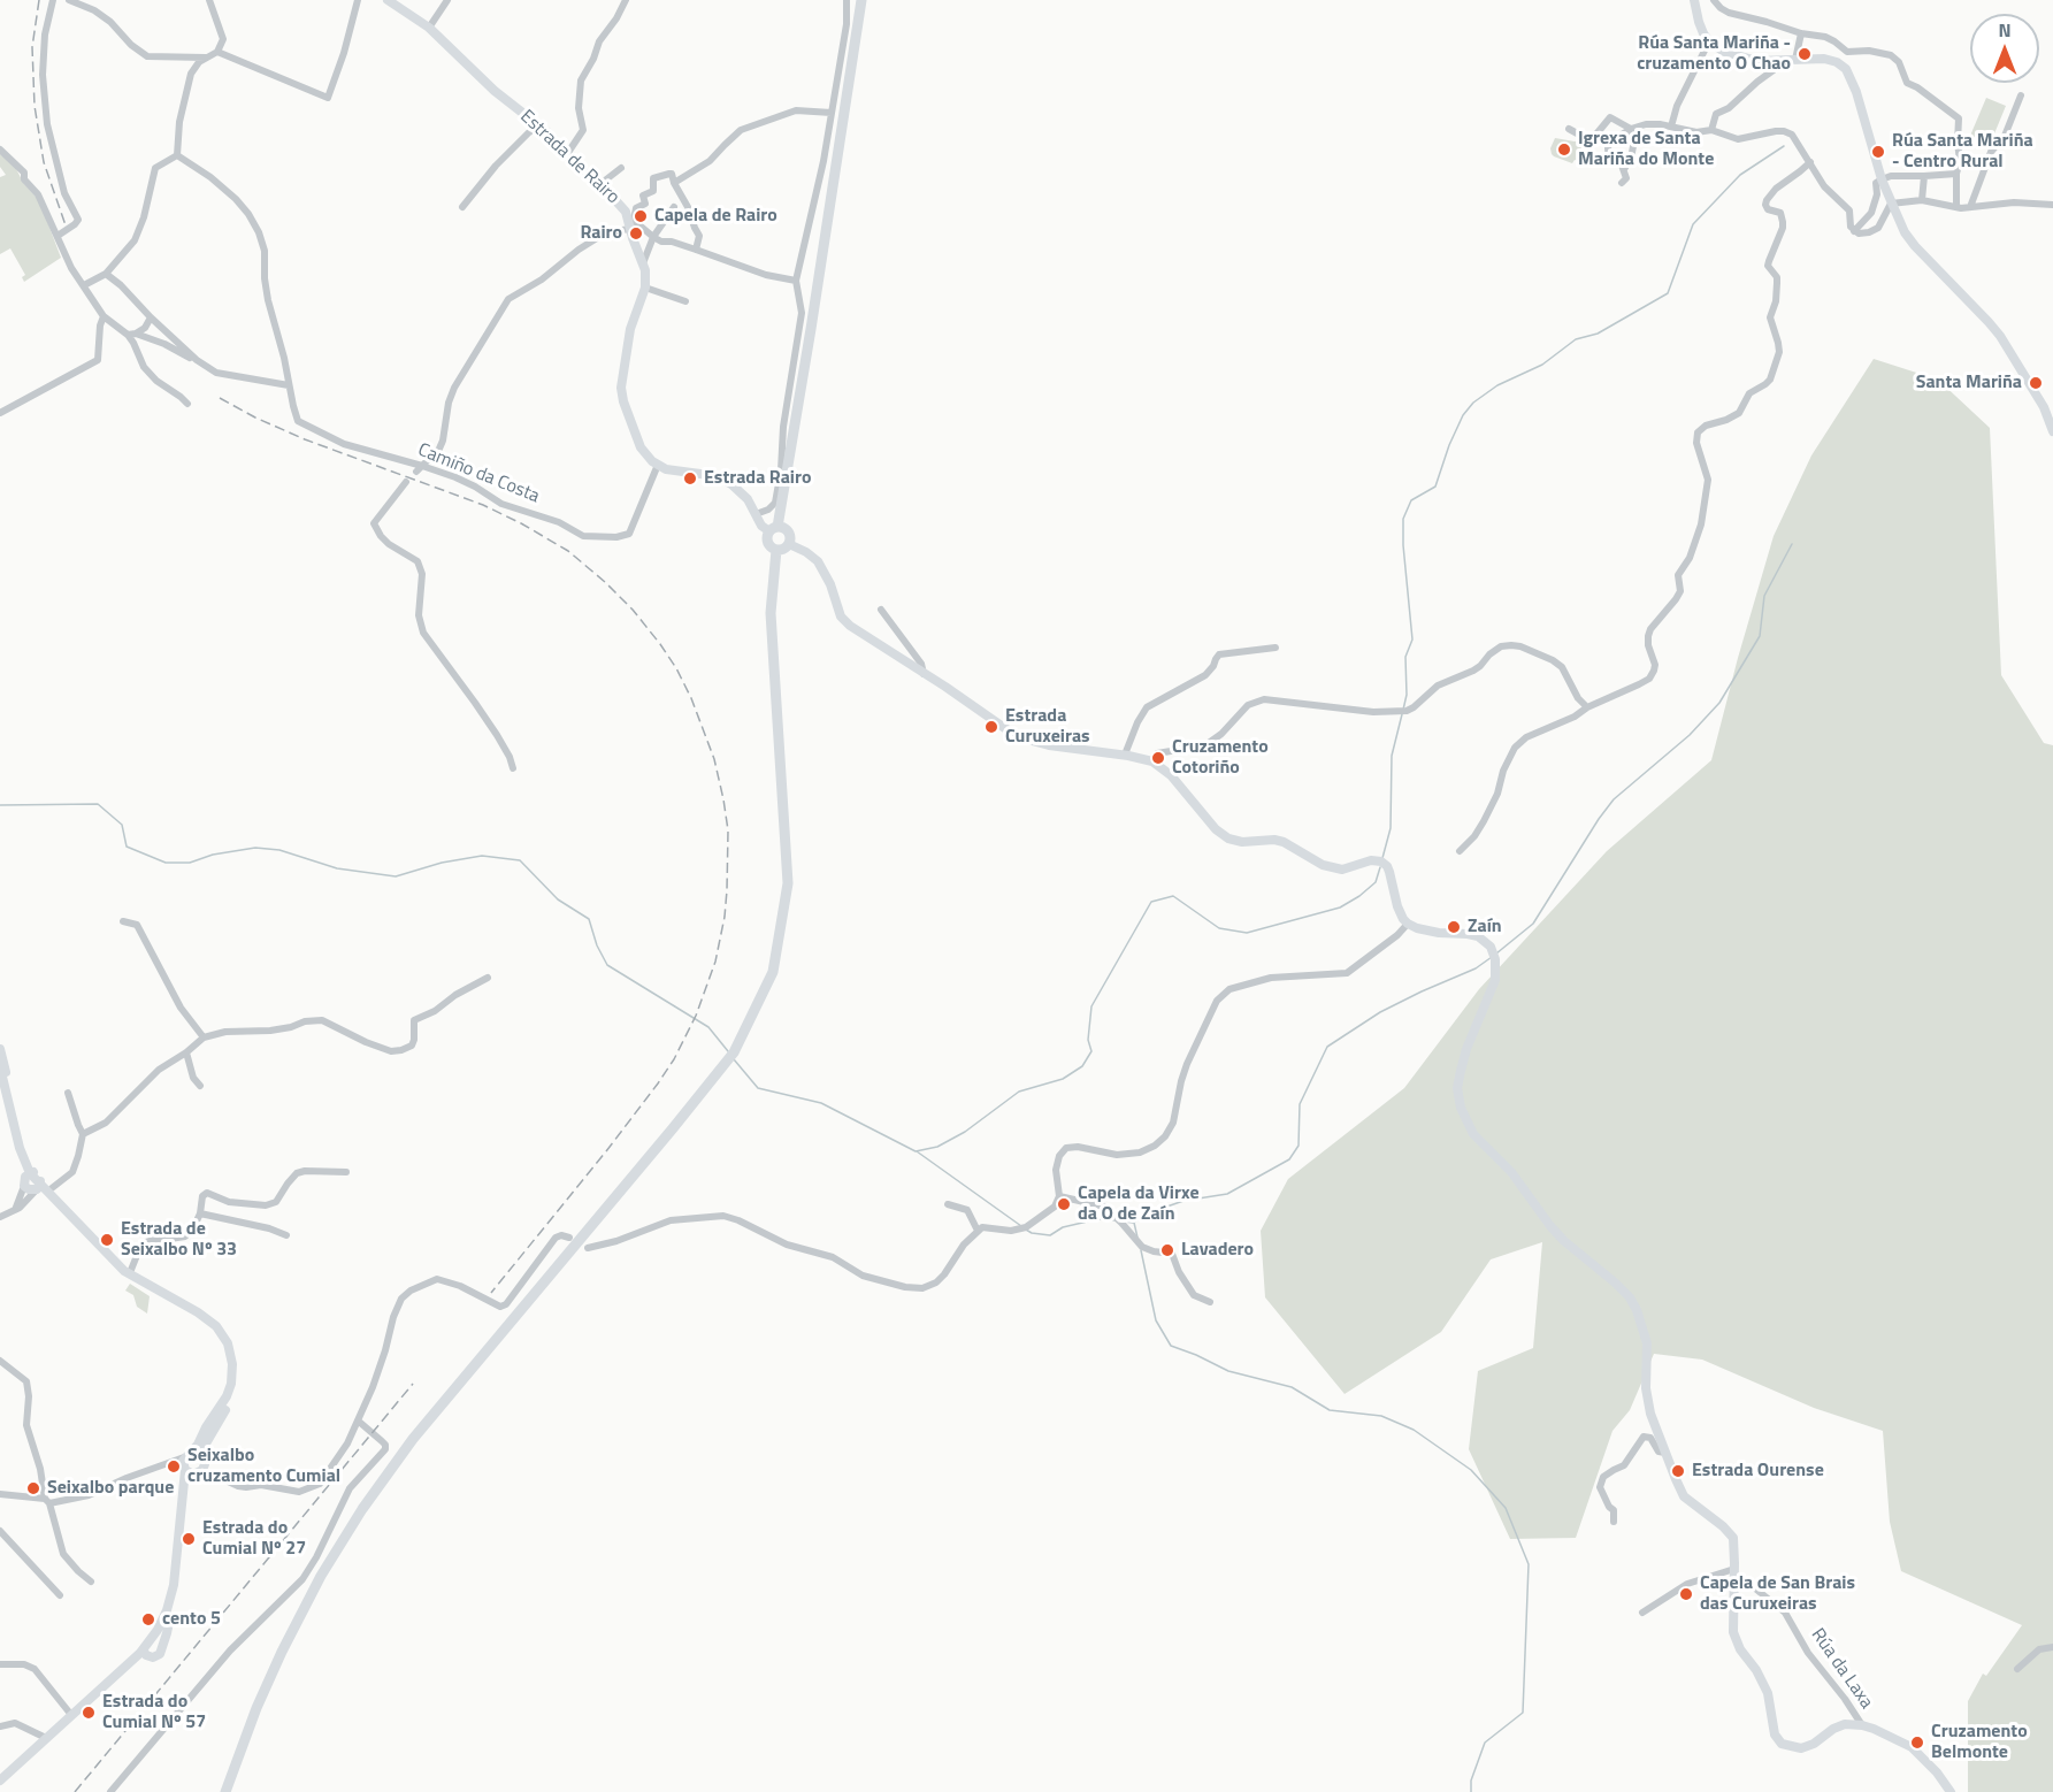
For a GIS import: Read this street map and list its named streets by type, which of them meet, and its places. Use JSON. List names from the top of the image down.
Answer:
{
  "streets": {
    "street": ["Estrada de Rairo", "Camiño da Costa", "Rúa da Laxa"]
  },
  "crossings": [
    ["Estrada de Rairo", "Camiño da Costa"]
  ],
  "places": [
    "Rúa Santa Mariña - cruzamento O Chao",
    "Igrexa de Santa Mariña do Monte",
    "Rúa Santa Mariña - Centro Rural",
    "Capela de Rairo",
    "Rairo",
    "Santa Mariña",
    "Estrada Rairo",
    "Estrada Curuxeiras",
    "Cruzamento Cotoriño",
    "Zaín",
    "Capela da Virxe da O de Zaín",
    "Estrada de Seixalbo Nº 33",
    "Lavadero",
    "Seixalbo cruzamento Cumial",
    "Estrada Ourense",
    "Seixalbo parque",
    "Estrada do Cumial Nº 27",
    "Capela de San Brais das Curuxeiras",
    "cento 5",
    "Estrada do Cumial Nº 57",
    "Cruzamento Belmonte"
  ],
  "north": "top"
}
